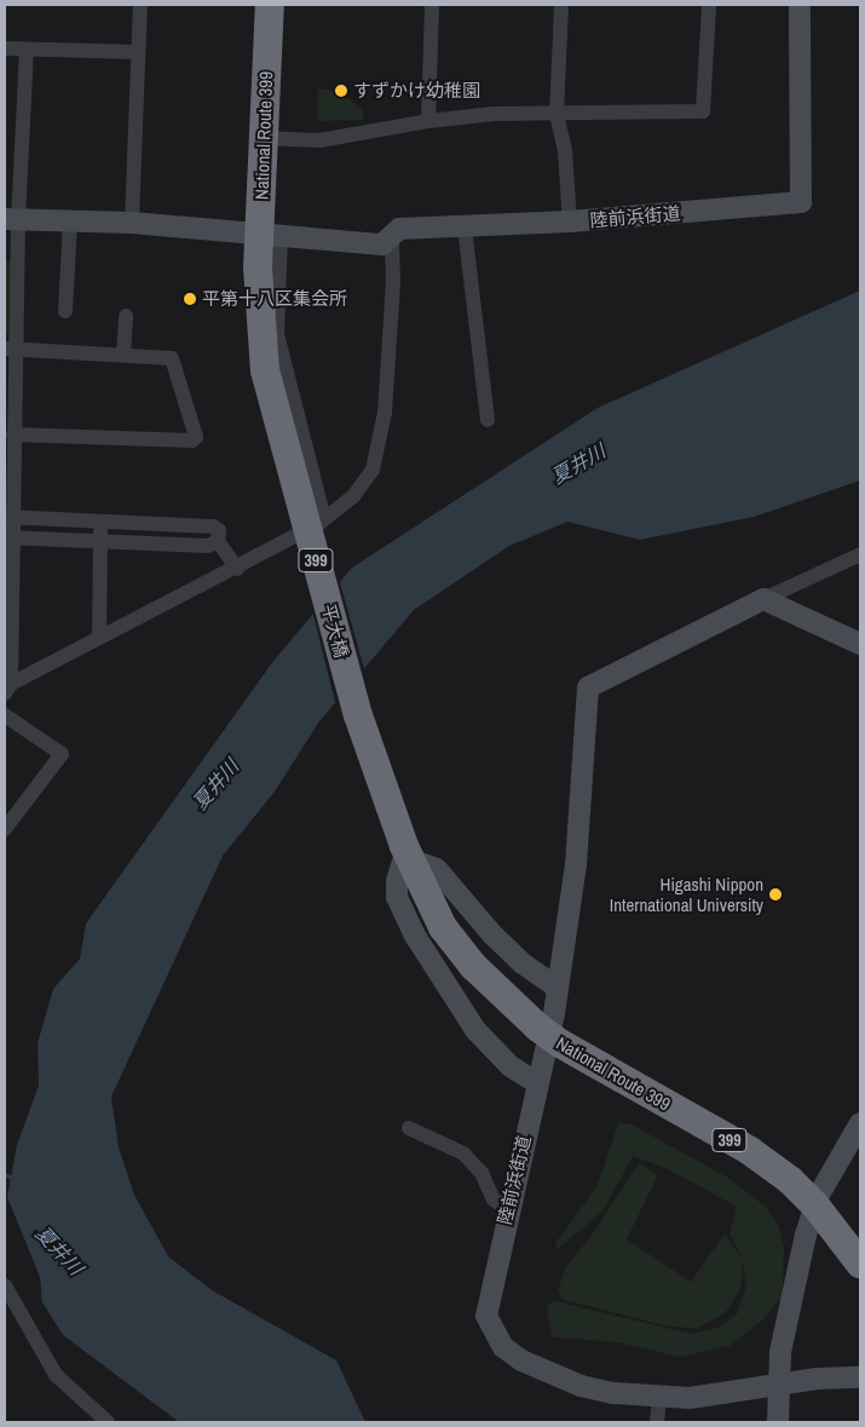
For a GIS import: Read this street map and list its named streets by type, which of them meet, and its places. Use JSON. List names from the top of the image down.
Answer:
{
  "streets": {
    "highway": ["National Route 399", "399", "平大橋"],
    "street": ["陸前浜街道"]
  },
  "crossings": [
    ["National Route 399", "平大橋"]
  ],
  "water": ["夏井川"],
  "places": ["すずかけ幼稚園", "平第十八区集会所", "Higashi Nippon International University"]
}
